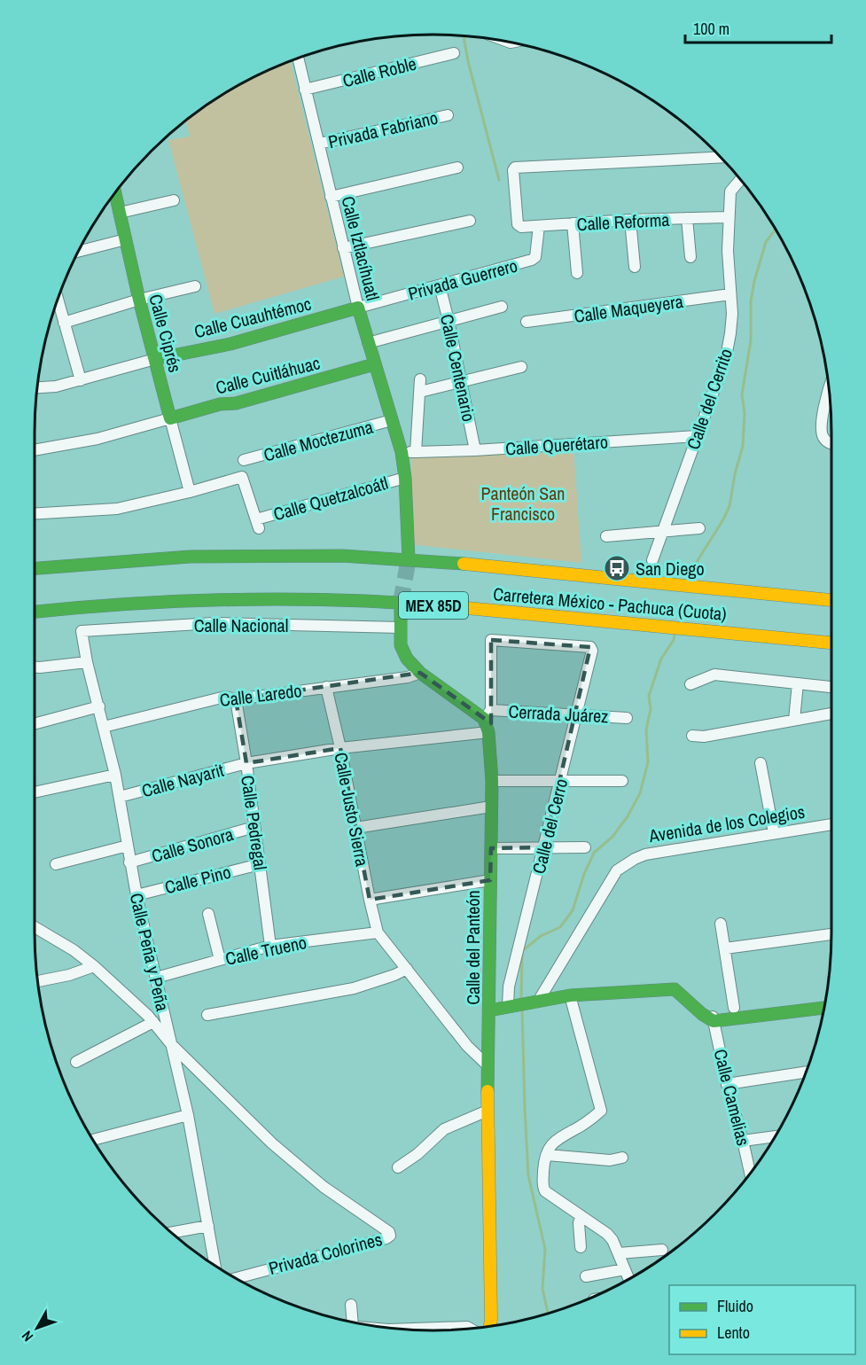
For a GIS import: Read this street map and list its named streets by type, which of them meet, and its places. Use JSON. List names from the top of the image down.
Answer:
{
  "streets": {
    "main road": [
      "Calle Iztlacíhuatl",
      "Calle Cuauhtémoc",
      "Calle Ciprés",
      "Calle Cuitláhuac",
      "Carretera México - Pachuca (Cuota)",
      "MEX 85D",
      "Calle del Panteón"
    ],
    "street": [
      "Calle Roble",
      "Privada Fabriano",
      "Calle Reforma",
      "Privada Guerrero",
      "Calle Maqueyera",
      "Calle Centenario",
      "Calle del Cerrito",
      "Calle Moctezuma",
      "Calle Querétaro",
      "Calle Quetzalcoátl",
      "Calle Nacional",
      "Calle Laredo",
      "Cerrada Juárez",
      "Calle Nayarit",
      "Calle Justo Sierra",
      "Calle Pedregal",
      "Avenida de los Colegios",
      "Calle del Cerro",
      "Calle Sonora",
      "Calle Pino",
      "Calle Trueno",
      "Calle Peña y Peña",
      "Calle Camelias",
      "Privada Colorines"
    ]
  },
  "crossings": [
    ["Calle Roble", "Calle Iztlacíhuatl"],
    ["Privada Fabriano", "Calle Iztlacíhuatl"],
    ["Calle Reforma", "Privada Guerrero"],
    ["Calle Reforma", "Calle del Cerrito"],
    ["Calle Iztlacíhuatl", "Privada Guerrero"],
    ["Calle Iztlacíhuatl", "Calle Cuauhtémoc"],
    ["Calle Iztlacíhuatl", "Calle Cuitláhuac"],
    ["Calle Iztlacíhuatl", "Calle Moctezuma"],
    ["Calle Iztlacíhuatl", "Calle Querétaro"],
    ["Calle Iztlacíhuatl", "Calle Quetzalcoátl"],
    ["Privada Guerrero", "Calle Cuauhtémoc"],
    ["Privada Guerrero", "Calle Centenario"],
    ["Calle Maqueyera", "Calle del Cerrito"],
    ["Calle Cuauhtémoc", "Calle Ciprés"],
    ["Calle Ciprés", "Calle Cuitláhuac"],
    ["Calle Ciprés", "Calle Quetzalcoátl"],
    ["Calle Centenario", "Calle Querétaro"],
    ["Calle del Cerrito", "Calle Querétaro"],
    ["Calle Nacional", "Calle Peña y Peña"],
    ["Calle Laredo", "Calle Justo Sierra"],
    ["Calle Laredo", "Calle Pedregal"],
    ["Calle Laredo", "Calle Peña y Peña"],
    ["Cerrada Juárez", "Calle del Cerro"],
    ["Cerrada Juárez", "Calle del Panteón"],
    ["Calle Nayarit", "Calle Justo Sierra"],
    ["Calle Nayarit", "Calle Pedregal"],
    ["Calle Nayarit", "Calle del Panteón"],
    ["Calle Nayarit", "Calle Peña y Peña"],
    ["Calle Justo Sierra", "Calle Trueno"],
    ["Calle Pedregal", "Calle Sonora"],
    ["Calle Pedregal", "Calle Pino"],
    ["Calle Pedregal", "Calle Trueno"],
    ["Calle del Cerro", "Calle del Panteón"],
    ["Calle Sonora", "Calle Peña y Peña"],
    ["Calle Pino", "Calle Peña y Peña"],
    ["Calle Trueno", "Calle Peña y Peña"],
    ["Calle Peña y Peña", "Privada Colorines"]
  ],
  "parks": ["Panteón San Francisco"],
  "places": {
    "bus stop": ["San Diego"]
  },
  "legend": ["Fluido", "Lento"],
  "scale_bar": "100 m",
  "north": "bottom left"
}
